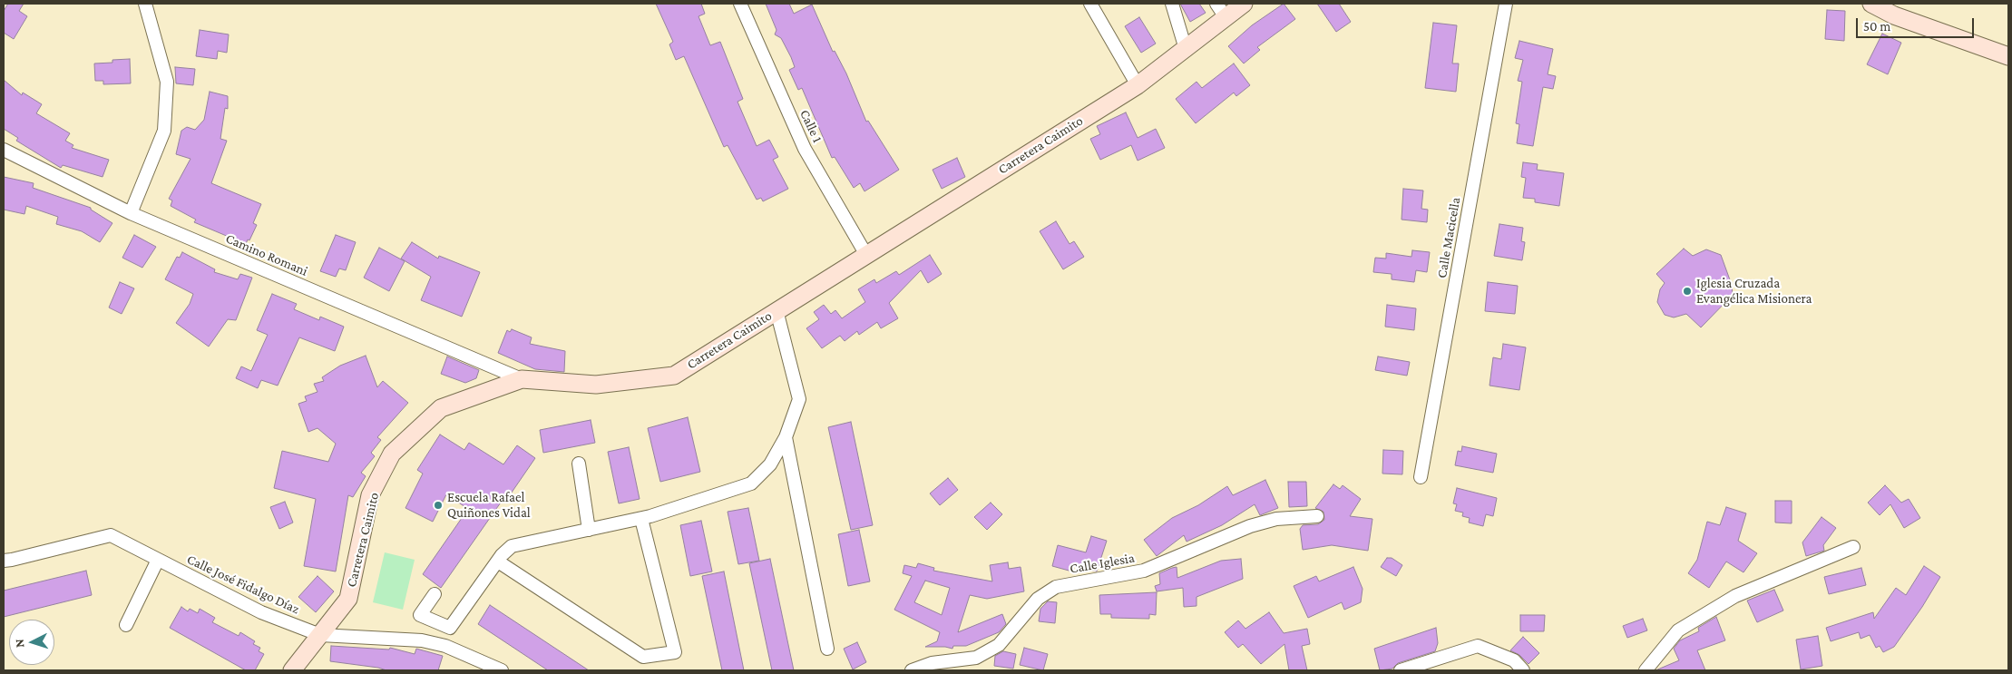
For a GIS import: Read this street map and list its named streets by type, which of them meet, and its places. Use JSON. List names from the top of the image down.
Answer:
{
  "streets": {
    "street": [
      "Calle 1",
      "Carretera Caimito",
      "Calle Macicella",
      "Camino Romani",
      "Calle Iglesia",
      "Calle José Fidalgo Díaz"
    ]
  },
  "crossings": [
    ["Calle 1", "Carretera Caimito"],
    ["Carretera Caimito", "Camino Romani"],
    ["Carretera Caimito", "Calle José Fidalgo Díaz"]
  ],
  "places": ["Iglesia Cruzada Evangélica Misionera", "Escuela Rafael Quiñones Vidal"],
  "scale_bar": "50 m",
  "north": "left"
}
